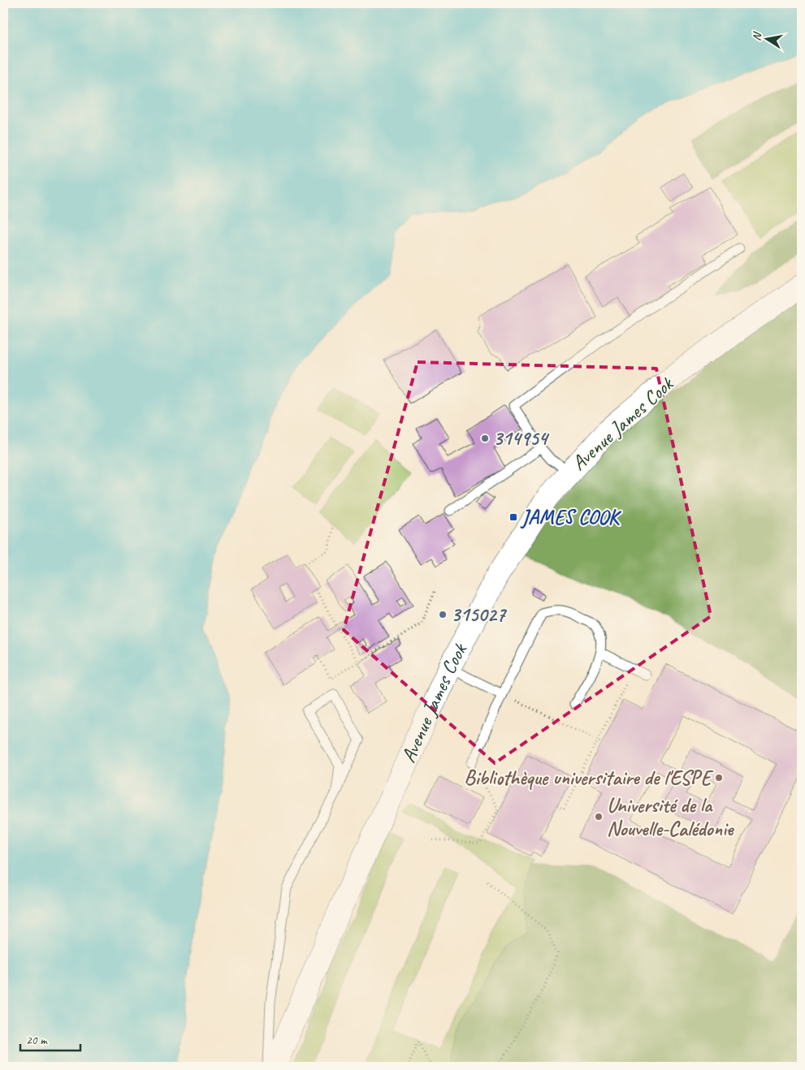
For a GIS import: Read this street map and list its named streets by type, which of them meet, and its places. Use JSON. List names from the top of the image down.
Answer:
{
  "streets": {
    "main road": ["Avenue James Cook"]
  },
  "places": {
    "other": [
      "314954",
      "315027",
      "Bibliothèque universitaire de l'ESPE",
      "Université de la Nouvelle-Calédonie"
    ],
    "transit": ["JAMES COOK"]
  },
  "scale_bar": "20 m",
  "north": "left"
}
